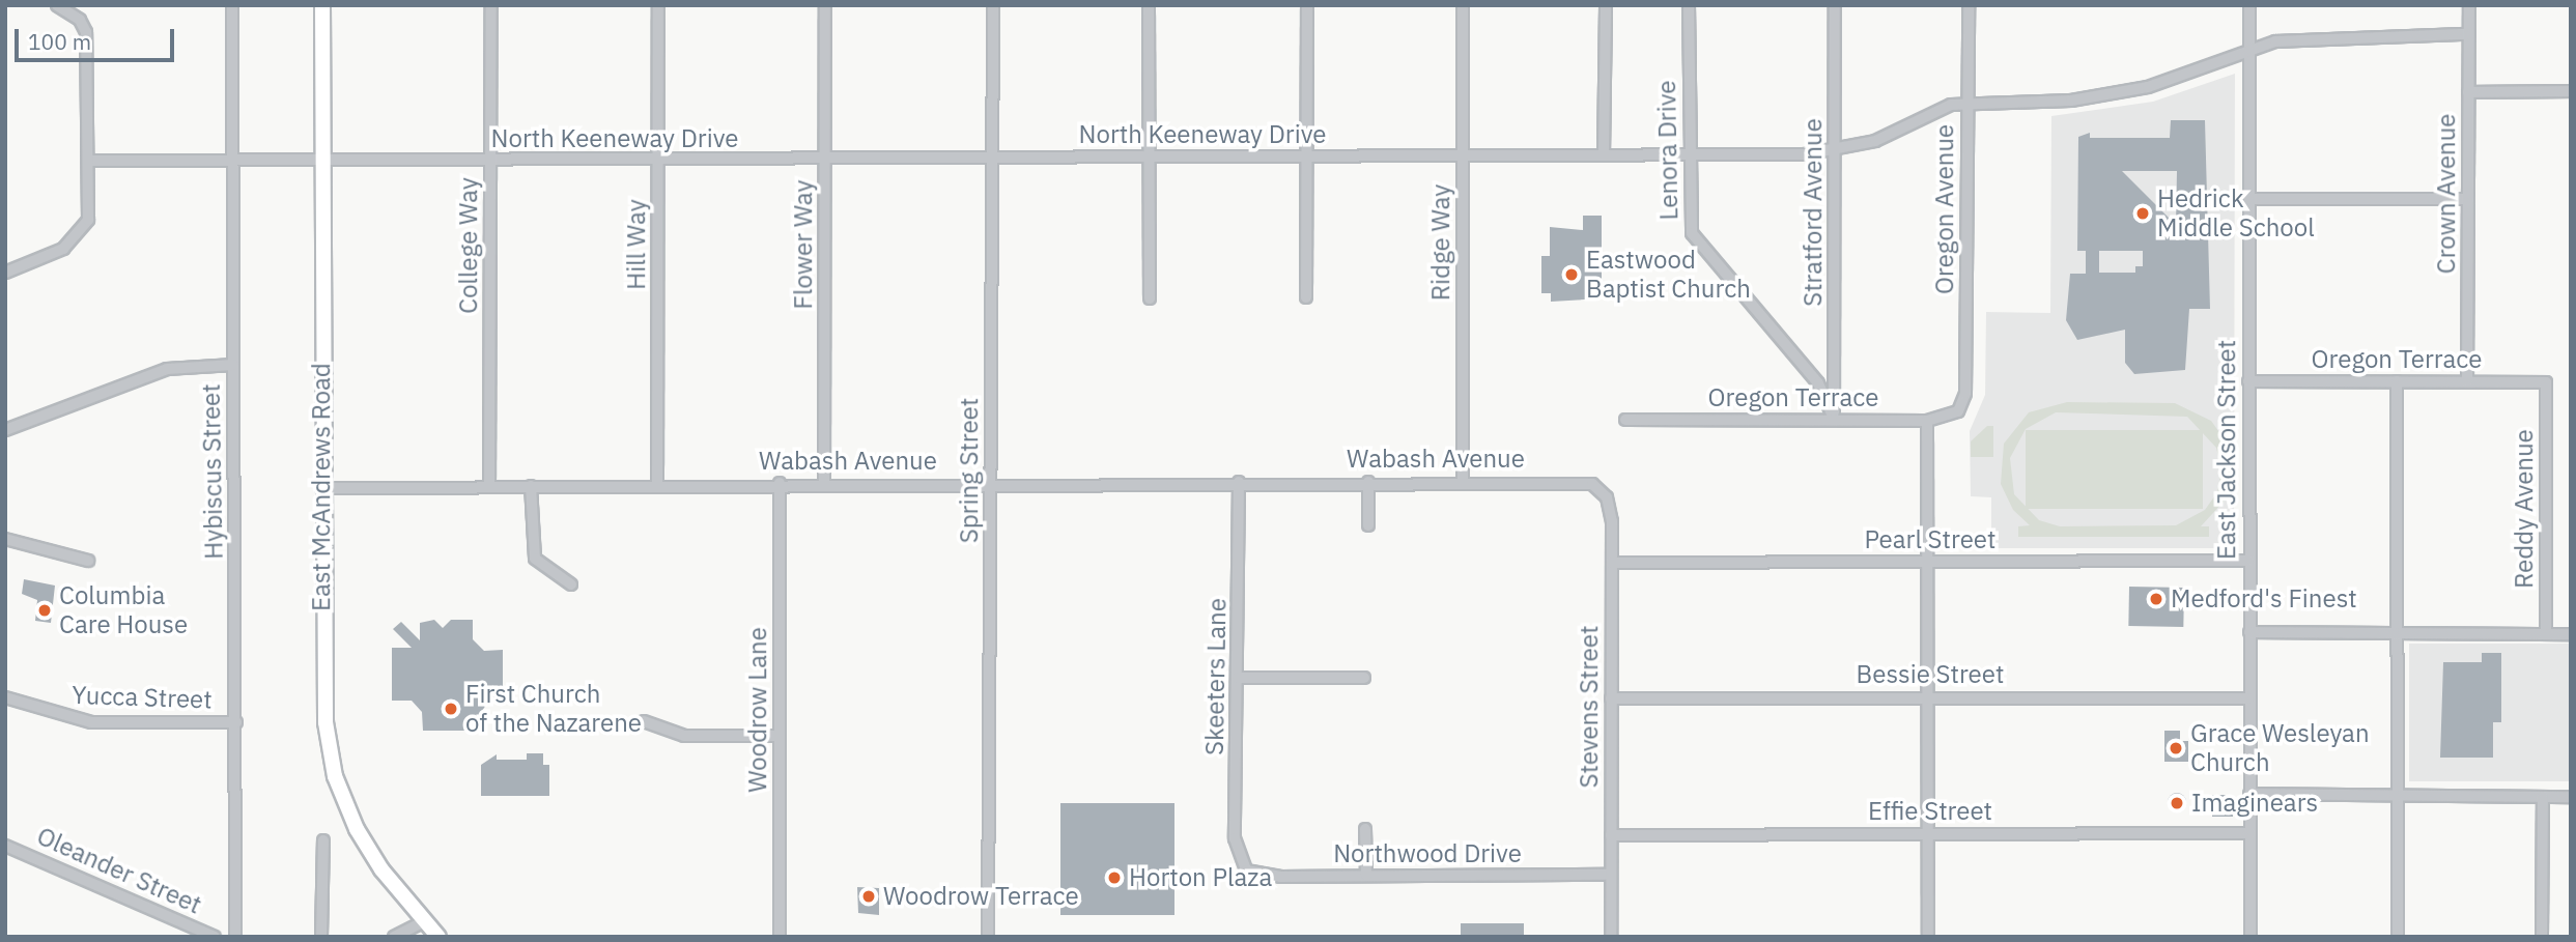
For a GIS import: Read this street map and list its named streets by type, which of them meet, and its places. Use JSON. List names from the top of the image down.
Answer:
{
  "streets": {
    "main road": ["East McAndrews Road"],
    "street": [
      "North Keeneway Drive",
      "Lenora Drive",
      "Crown Avenue",
      "Oregon Avenue",
      "Stratford Avenue",
      "Ridge Way",
      "Hill Way",
      "Flower Way",
      "College Way",
      "Oregon Terrace",
      "East Jackson Street",
      "Wabash Avenue",
      "Spring Street",
      "Hybiscus Street",
      "Reddy Avenue",
      "Pearl Street",
      "Bessie Street",
      "Skeeters Lane",
      "Yucca Street",
      "Stevens Street",
      "Woodrow Lane",
      "Effie Street",
      "Northwood Drive",
      "Oleander Street"
    ]
  },
  "crossings": [
    ["North Keeneway Drive", "Lenora Drive"],
    ["North Keeneway Drive", "Crown Avenue"],
    ["North Keeneway Drive", "Oregon Avenue"],
    ["North Keeneway Drive", "Stratford Avenue"],
    ["North Keeneway Drive", "Ridge Way"],
    ["North Keeneway Drive", "Hill Way"],
    ["North Keeneway Drive", "Flower Way"],
    ["North Keeneway Drive", "College Way"],
    ["North Keeneway Drive", "East Jackson Street"],
    ["North Keeneway Drive", "Spring Street"],
    ["North Keeneway Drive", "Hybiscus Street"],
    ["North Keeneway Drive", "East McAndrews Road"],
    ["Lenora Drive", "Stratford Avenue"],
    ["Lenora Drive", "Oregon Terrace"],
    ["Crown Avenue", "Oregon Terrace"],
    ["Oregon Avenue", "Oregon Terrace"],
    ["Stratford Avenue", "Oregon Terrace"],
    ["Ridge Way", "Wabash Avenue"],
    ["Hill Way", "Wabash Avenue"],
    ["Flower Way", "Wabash Avenue"],
    ["College Way", "Wabash Avenue"],
    ["Oregon Terrace", "East Jackson Street"],
    ["Oregon Terrace", "Reddy Avenue"],
    ["East Jackson Street", "Pearl Street"],
    ["East Jackson Street", "Bessie Street"],
    ["East Jackson Street", "Effie Street"],
    ["Wabash Avenue", "Spring Street"],
    ["Wabash Avenue", "East McAndrews Road"],
    ["Wabash Avenue", "Skeeters Lane"],
    ["Wabash Avenue", "Stevens Street"],
    ["Wabash Avenue", "Woodrow Lane"],
    ["Hybiscus Street", "Yucca Street"],
    ["Pearl Street", "Stevens Street"],
    ["Bessie Street", "Stevens Street"],
    ["Skeeters Lane", "Northwood Drive"],
    ["Stevens Street", "Effie Street"],
    ["Stevens Street", "Northwood Drive"]
  ],
  "places": [
    "Hedrick Middle School",
    "Eastwood Baptist Church",
    "Medford's Finest",
    "Columbia Care House",
    "First Church of the Nazarene",
    "Grace Wesleyan Church",
    "Imaginears",
    "Horton Plaza",
    "Woodrow Terrace"
  ],
  "scale_bar": "100 m"
}
